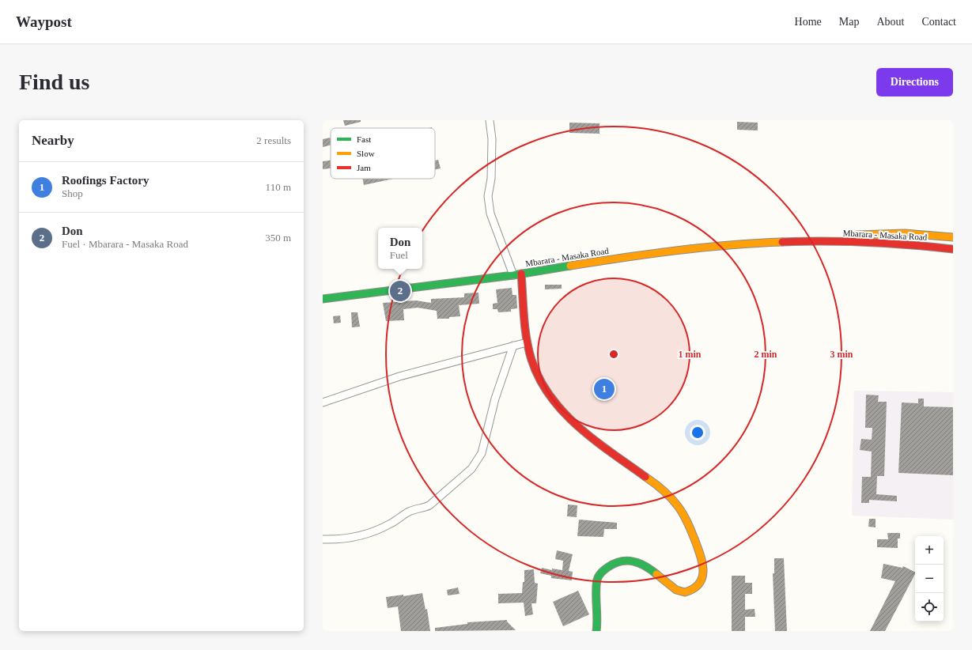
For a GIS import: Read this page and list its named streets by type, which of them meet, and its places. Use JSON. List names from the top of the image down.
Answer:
{
  "streets": {
    "main road": ["Mbarara - Masaka Road"]
  },
  "legend": ["Fast", "Slow", "Jam"],
  "page": {
    "header": "Waypost",
    "nav": [
      "Home",
      "Map",
      "About",
      "Contact"
    ],
    "buttons": "Directions",
    "title": "Find us",
    "heading": ["Nearby", "2 results"],
    "list": [
      {
        "mark": "1",
        "name": "Roofings Factory",
        "note": "Shop",
        "value": "110 m"
      },
      {
        "mark": "2",
        "name": "Don",
        "note": "Fuel · Mbarara - Masaka Road",
        "value": "350 m"
      }
    ],
    "popup": ["Don", "Fuel"],
    "pins": ["2", "1"],
    "map_buttons": ["+", "−"]
  },
  "rings": ["1 min", "2 min", "3 min"]
}
